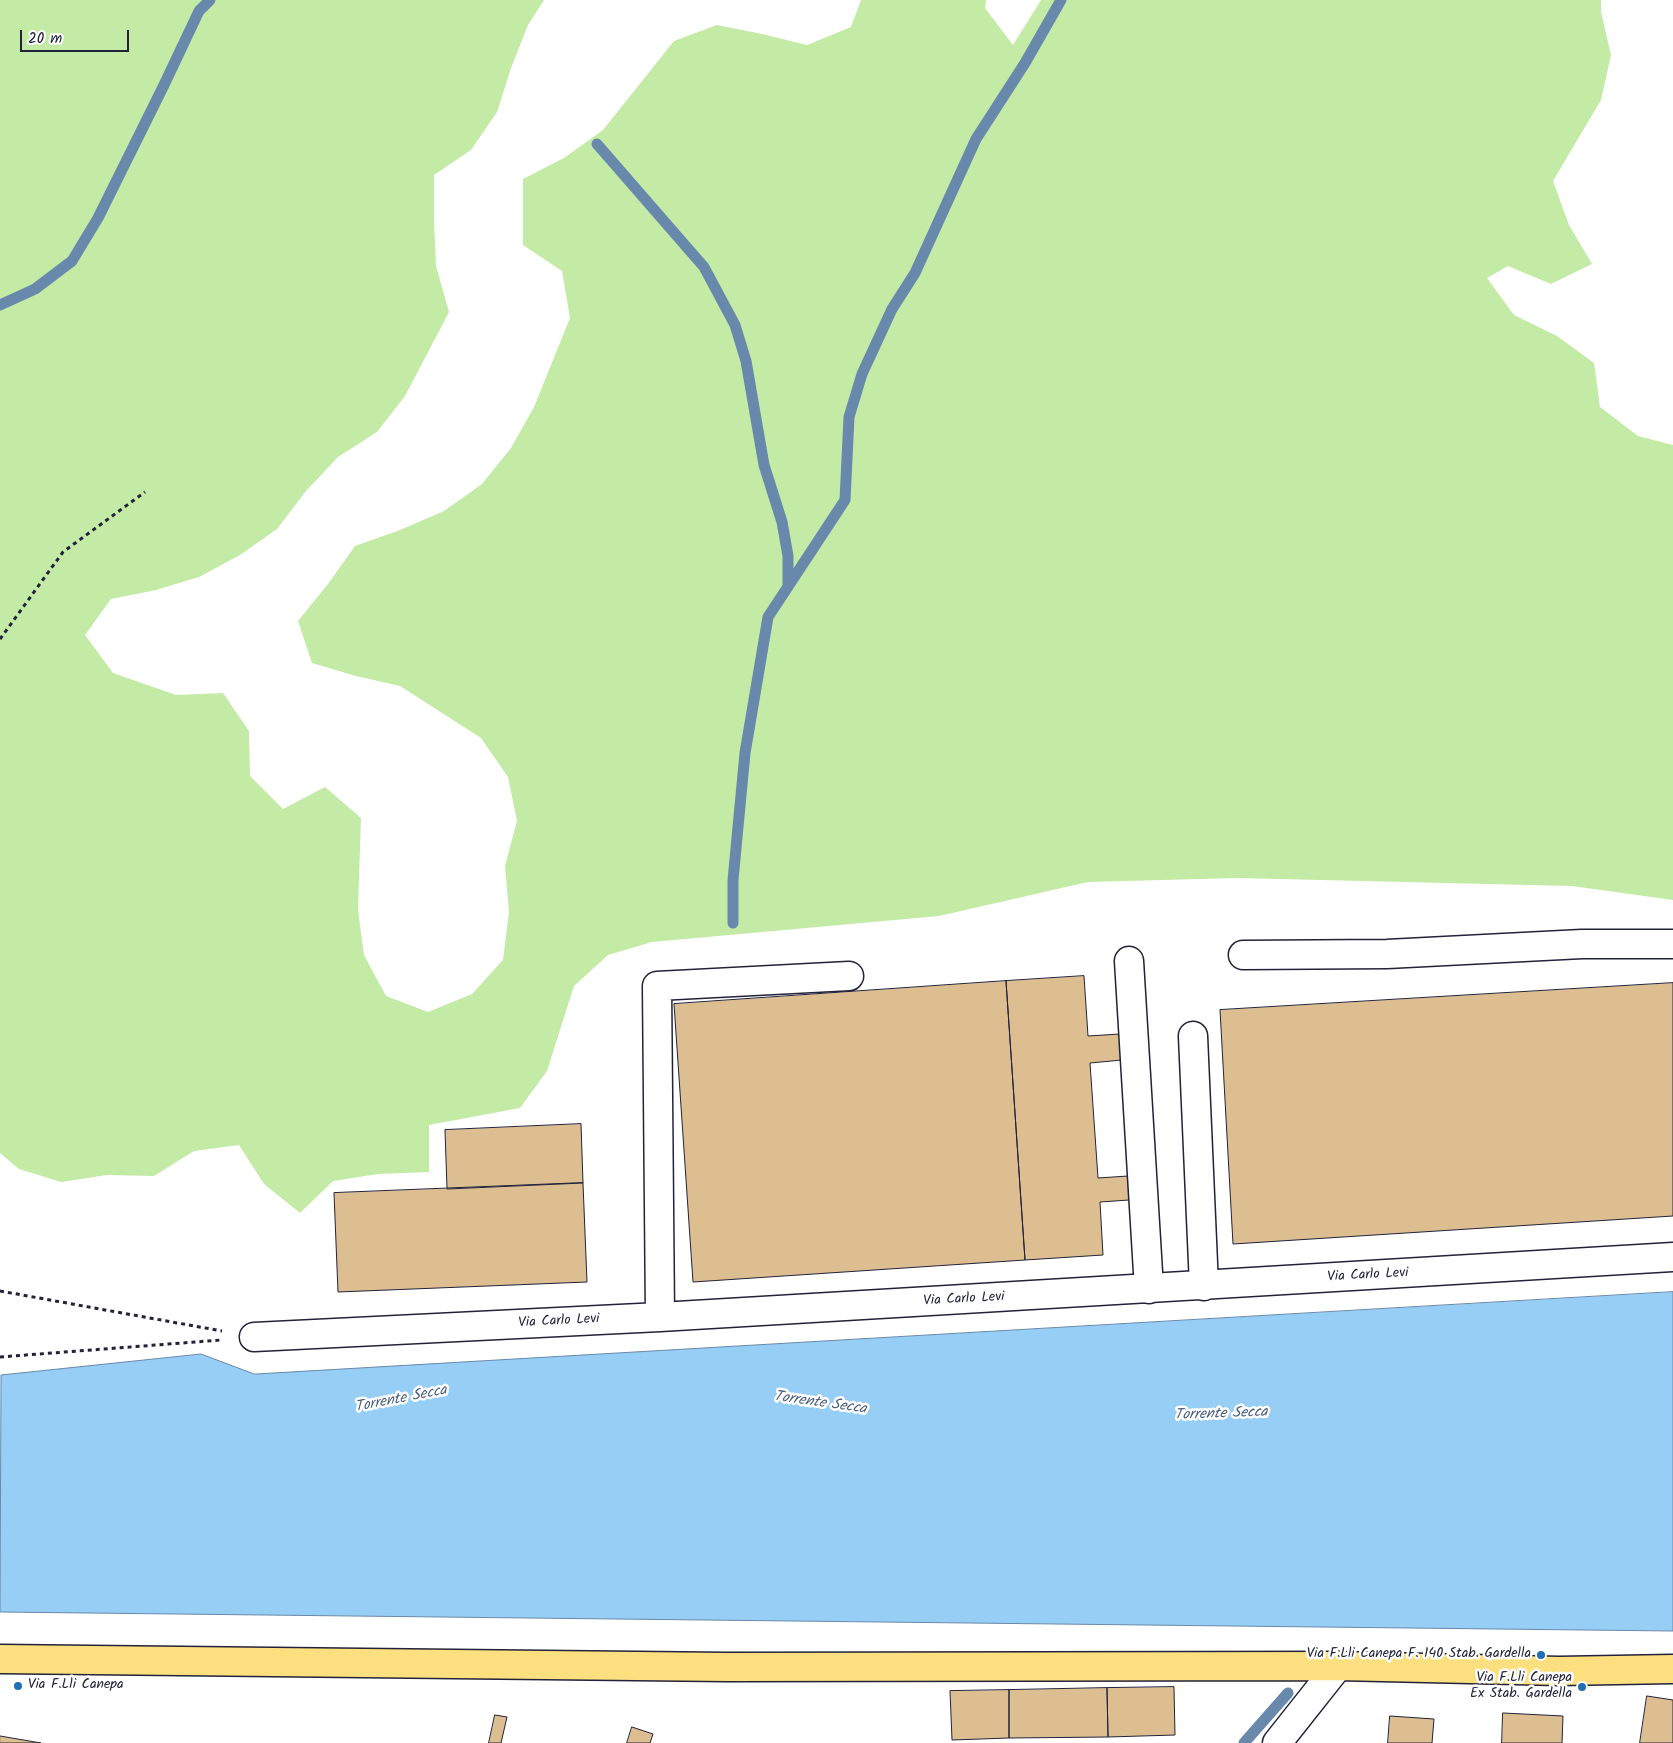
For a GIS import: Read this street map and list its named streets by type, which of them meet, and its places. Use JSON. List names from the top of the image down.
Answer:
{
  "streets": {
    "street": ["Via Carlo Levi"]
  },
  "water": ["Torrente Secca"],
  "places": ["Via F.Lli Canepa F. 140 Stab. Gardella", "Via F.Lli Canepa", "Via F.Lli Canepa Ex Stab. Gardella"],
  "scale_bar": "20 m"
}
